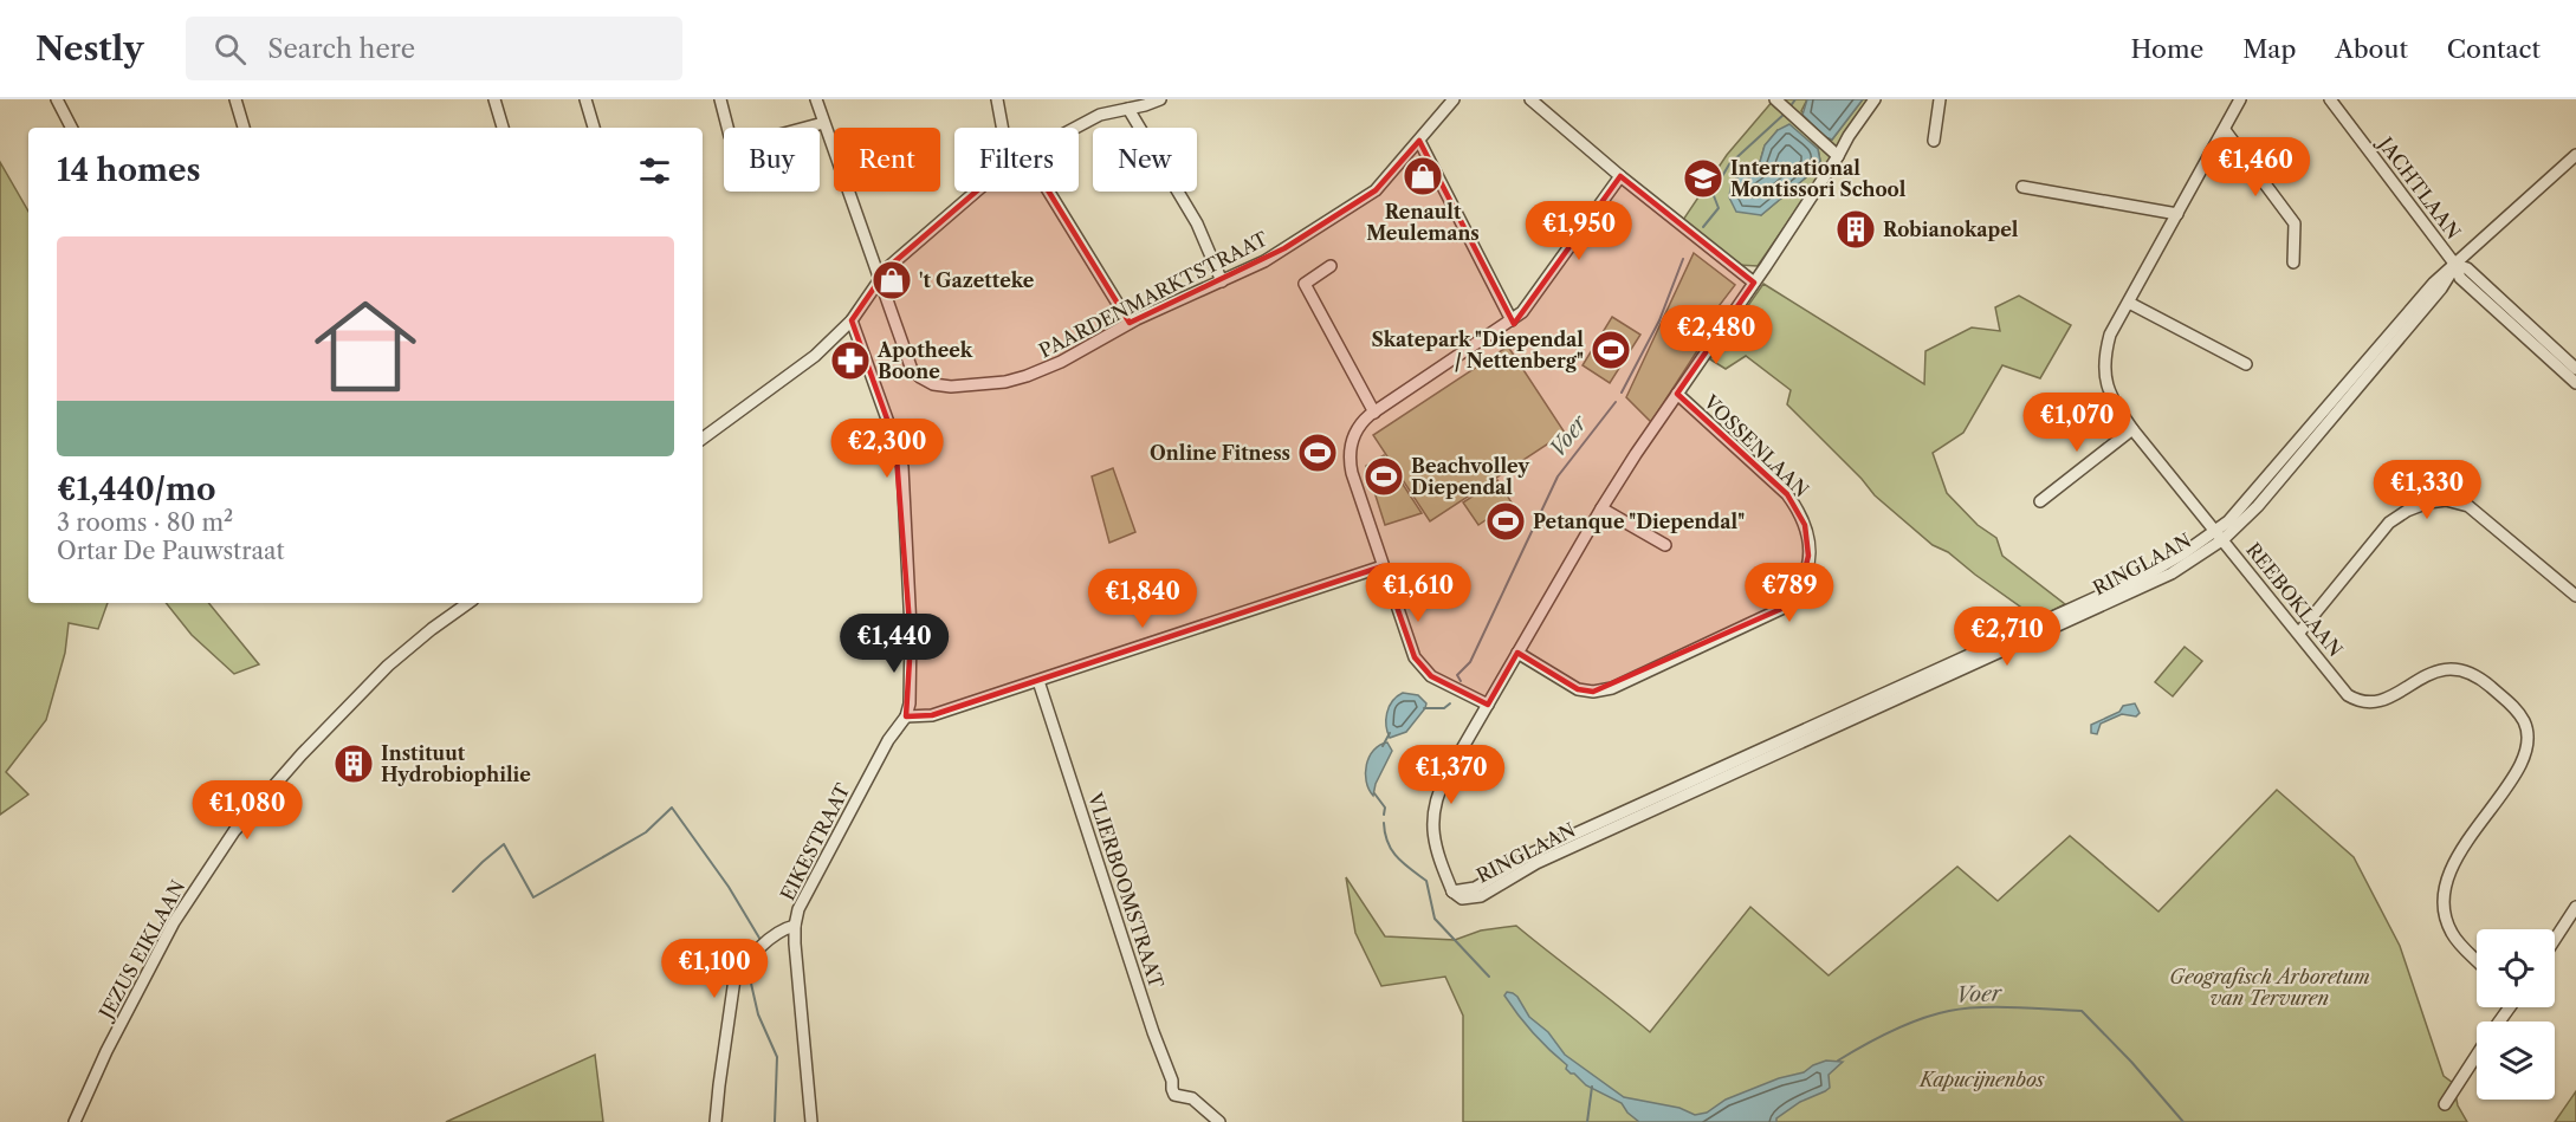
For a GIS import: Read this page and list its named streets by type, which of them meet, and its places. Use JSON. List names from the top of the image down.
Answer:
{
  "streets": {
    "street": [
      "JACHTLAAN",
      "PAARDENMARKTSTRAAT",
      "VOSSENLAAN",
      "RINGLAAN",
      "REEBOKLAAN",
      "EIKESTRAAT",
      "VLIERBOOMSTRAAT",
      "JEZUS EIKLAAN"
    ]
  },
  "crossings": [
    ["JACHTLAAN", "RINGLAAN"],
    ["RINGLAAN", "REEBOKLAAN"]
  ],
  "water": ["Voer"],
  "parks": ["Geografisch Arboretum van Tervuren", "Kapucijnenbos"],
  "places": {
    "shop": ["Renault Meulemans", "'t Gazetteke"],
    "school or university": ["International Montissori School"],
    "building": ["Robianokapel", "Instituut Hydrobiophilie"],
    "sports": [
      "Skatepark \"Diependal / Nettenberg\"",
      "Online Fitness",
      "Beachvolley Diependal",
      "Petanque \"Diependal\""
    ],
    "pharmacy": ["Apotheek Boone"]
  },
  "page": {
    "header": "Nestly",
    "search": "Search here",
    "nav": [
      "Home",
      "Map",
      "About",
      "Contact"
    ],
    "chip": [
      "Buy",
      "Rent",
      "Filters",
      "New"
    ],
    "heading": "14 homes",
    "price": [
      "€1,460",
      "€1,950",
      "€2,480",
      "€1,070",
      "€2,300",
      "€1,330",
      "€1,610",
      "€789",
      "€1,840",
      "€2,710",
      "€1,440",
      "€1,370",
      "€1,080",
      "€1,100"
    ],
    "list": [
      {
        "name": "€1,440/mo",
        "note": "3 rooms · 80 m² · Ortar De Pauwstraat"
      }
    ]
  }
}
